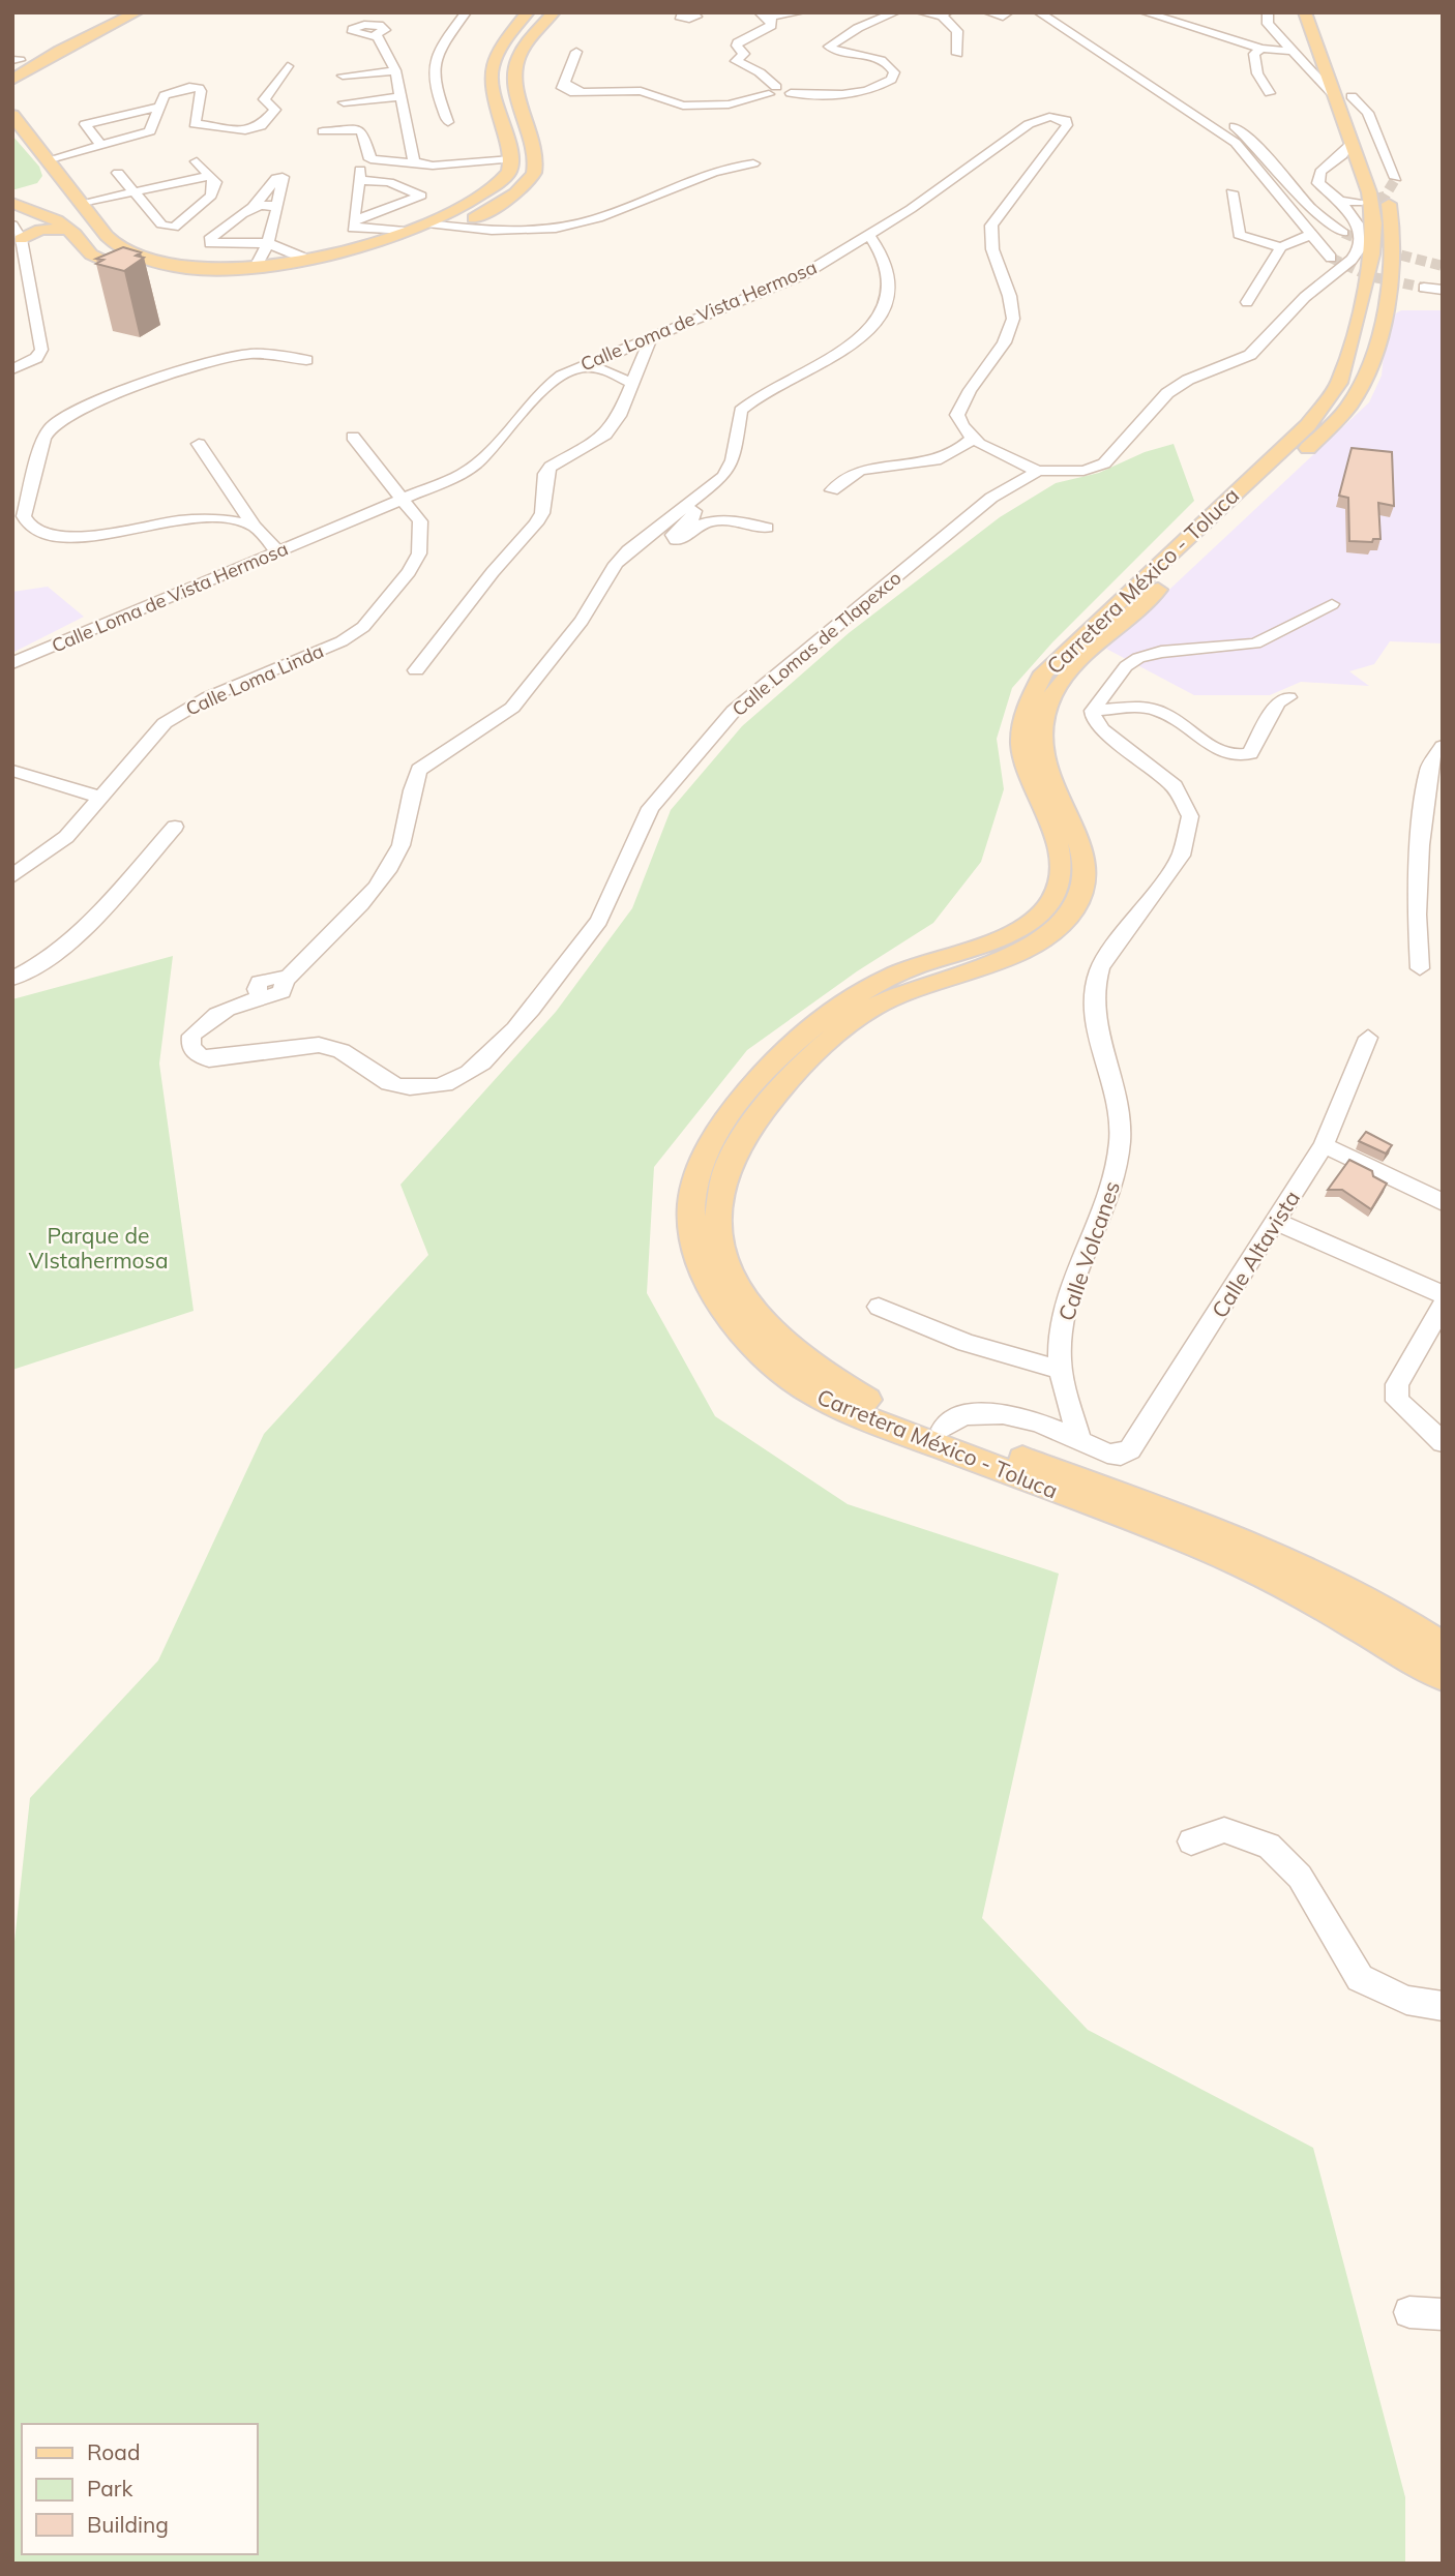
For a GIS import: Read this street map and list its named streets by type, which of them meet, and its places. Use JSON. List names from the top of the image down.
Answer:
{
  "streets": {
    "main road": ["Carretera México - Toluca"],
    "street": [
      "Calle Loma de Vista Hermosa",
      "Calle Lomas de Tlapexco",
      "Calle Loma Linda",
      "Calle Volcanes",
      "Calle Altavista"
    ]
  },
  "crossings": [
    ["Calle Loma de Vista Hermosa", "Calle Lomas de Tlapexco"],
    ["Calle Loma de Vista Hermosa", "Calle Loma Linda"],
    ["Calle Volcanes", "Calle Altavista"]
  ],
  "parks": ["Parque de VIstahermosa"],
  "legend": ["Road", "Park", "Building"]
}
